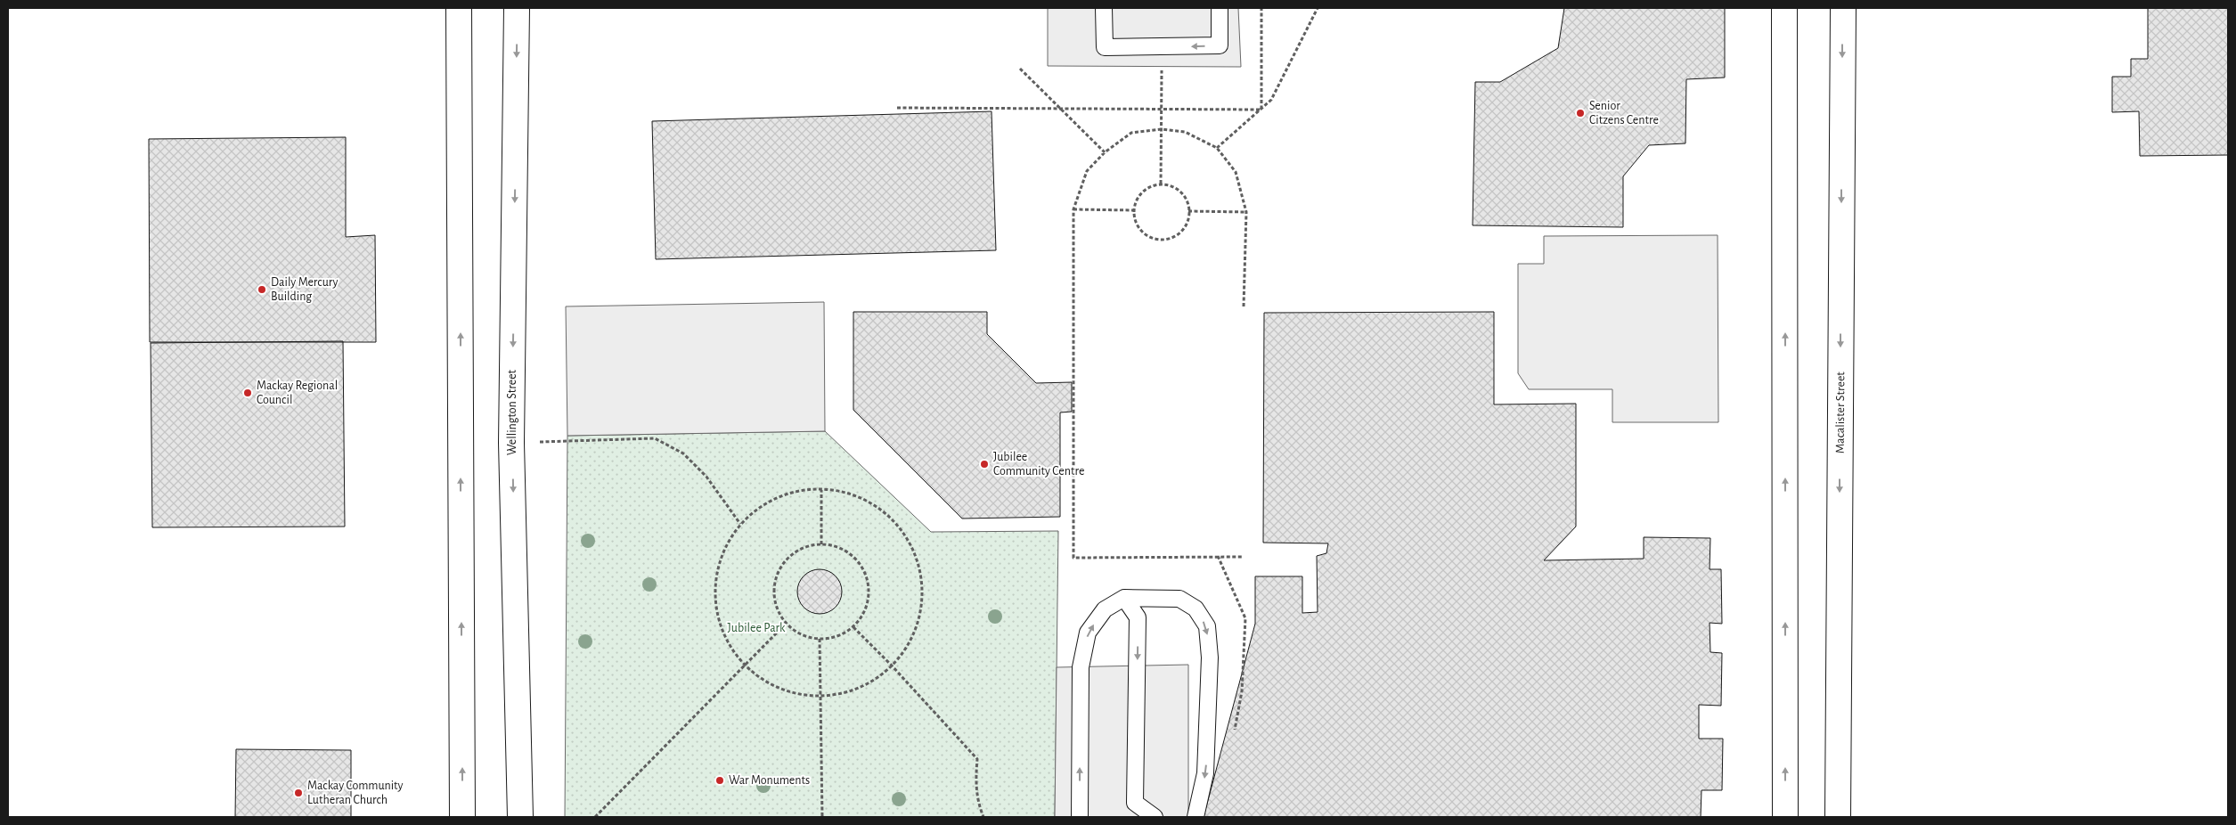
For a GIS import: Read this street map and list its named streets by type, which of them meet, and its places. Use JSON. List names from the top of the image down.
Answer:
{
  "streets": {
    "street": ["Wellington Street", "Macalister Street"]
  },
  "parks": ["Jubilee Park"],
  "places": [
    "Senior Citzens Centre",
    "Daily Mercury Building",
    "Mackay Regional Council",
    "Jubilee Community Centre",
    "War Monuments",
    "Mackay Community Lutheran Church"
  ]
}
